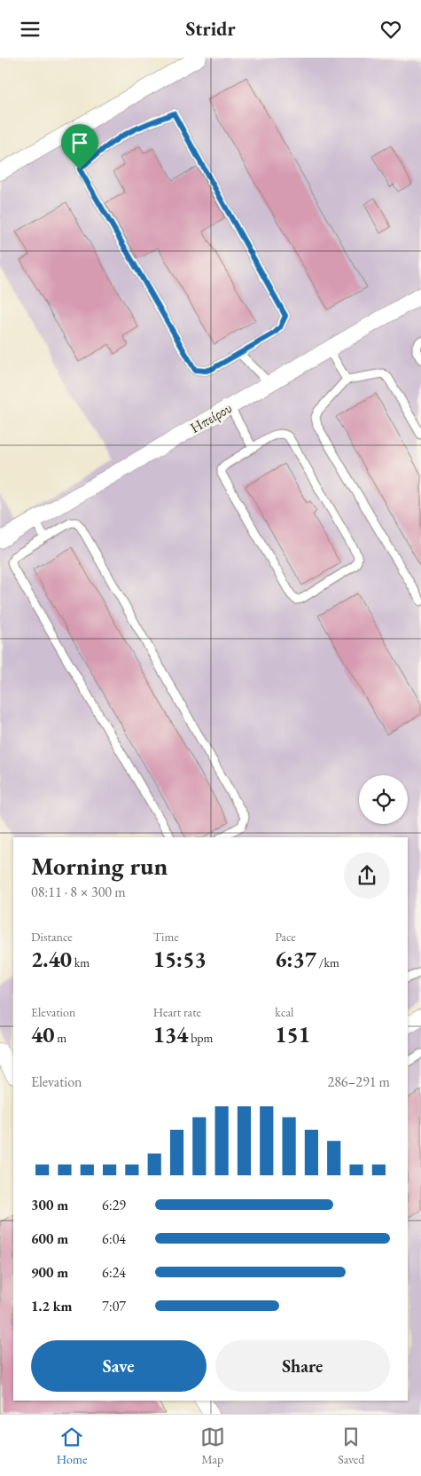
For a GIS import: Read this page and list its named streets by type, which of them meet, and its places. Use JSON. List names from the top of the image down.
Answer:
{
  "streets": {
    "street": ["Ηπείρου"]
  },
  "page": {
    "header": "Stridr",
    "heading": ["Morning run", "08:11 · 8 × 300 m"],
    "stats": [
      ["Distance", "2.40 km"],
      ["Time", "15:53"],
      ["Pace", "6:37 /km"],
      ["Elevation", "40 m"],
      ["Heart rate", "134 bpm"],
      ["kcal", "151"]
    ],
    "chart": ["Elevation", "286–291 m"],
    "list": [
      {
        "name": "300 m",
        "note": "6:29"
      },
      {
        "name": "600 m",
        "note": "6:04"
      },
      {
        "name": "900 m",
        "note": "6:24"
      },
      {
        "name": "1.2 km",
        "note": "7:07"
      }
    ],
    "buttons": ["Save", "Share"],
    "tabs": ["Home", "Map", "Saved"]
  }
}
